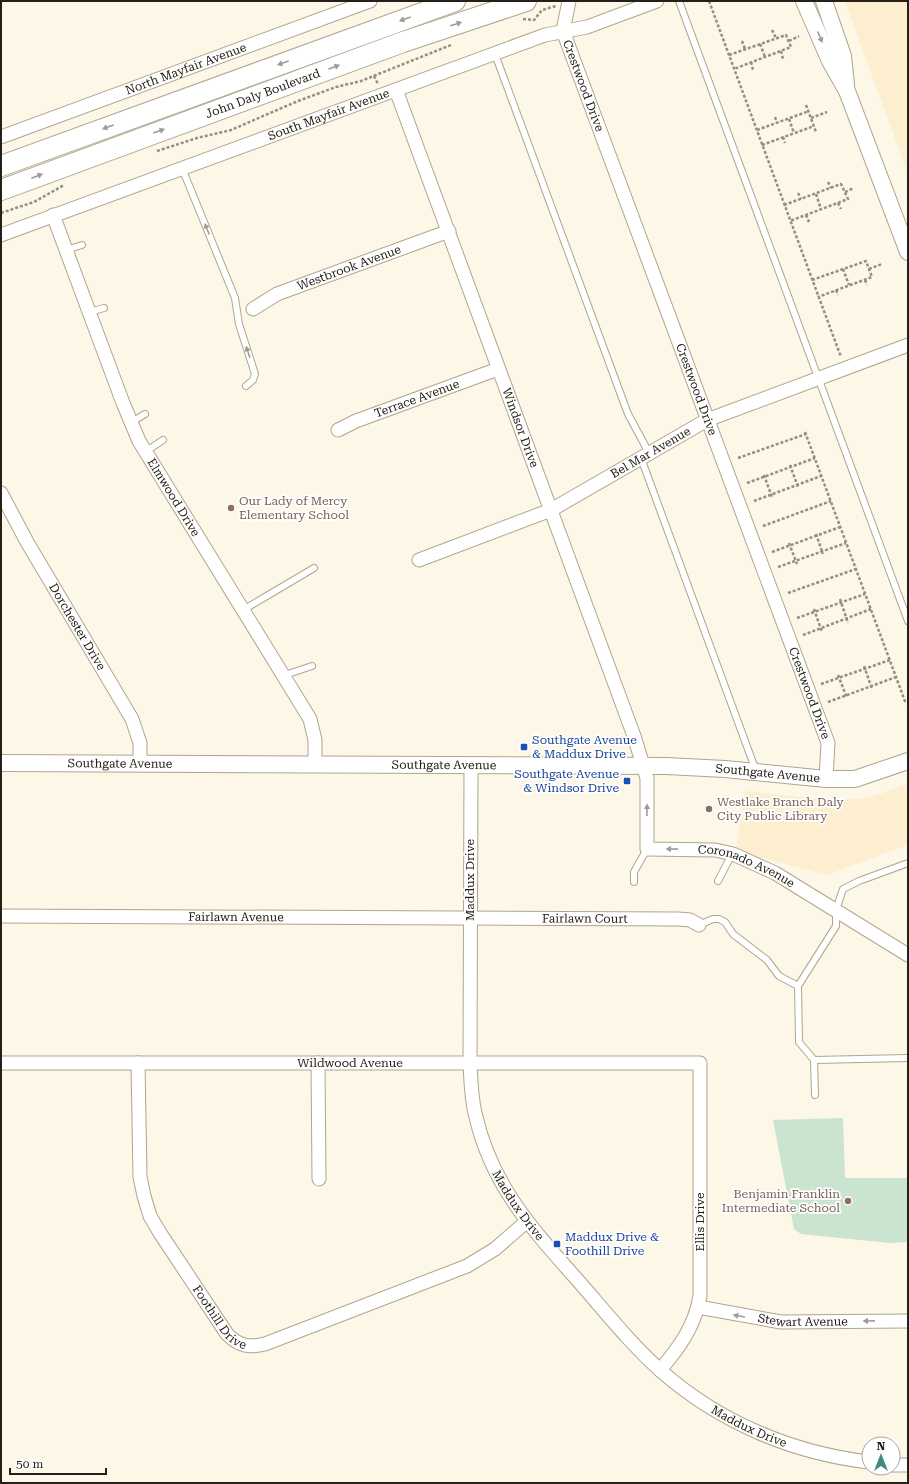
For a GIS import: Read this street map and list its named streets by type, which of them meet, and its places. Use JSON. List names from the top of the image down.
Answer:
{
  "streets": {
    "main road": ["John Daly Boulevard"],
    "street": [
      "North Mayfair Avenue",
      "Crestwood Drive",
      "South Mayfair Avenue",
      "Westbrook Avenue",
      "Terrace Avenue",
      "Windsor Drive",
      "Bel Mar Avenue",
      "Elmwood Drive",
      "Dorchester Drive",
      "Southgate Avenue",
      "Coronado Avenue",
      "Maddux Drive",
      "Fairlawn Avenue",
      "Fairlawn Court",
      "Wildwood Avenue",
      "Ellis Drive",
      "Foothill Drive",
      "Stewart Avenue"
    ]
  },
  "crossings": [
    ["Crestwood Drive", "South Mayfair Avenue"],
    ["Crestwood Drive", "Bel Mar Avenue"],
    ["Crestwood Drive", "Southgate Avenue"],
    ["South Mayfair Avenue", "Windsor Drive"],
    ["South Mayfair Avenue", "Elmwood Drive"],
    ["Westbrook Avenue", "Windsor Drive"],
    ["Terrace Avenue", "Windsor Drive"],
    ["Windsor Drive", "Bel Mar Avenue"],
    ["Windsor Drive", "Southgate Avenue"],
    ["Elmwood Drive", "Southgate Avenue"],
    ["Dorchester Drive", "Southgate Avenue"],
    ["Southgate Avenue", "Maddux Drive"],
    ["Maddux Drive", "Fairlawn Avenue"],
    ["Maddux Drive", "Fairlawn Court"],
    ["Maddux Drive", "Wildwood Avenue"],
    ["Maddux Drive", "Ellis Drive"],
    ["Maddux Drive", "Foothill Drive"],
    ["Fairlawn Avenue", "Fairlawn Court"],
    ["Wildwood Avenue", "Ellis Drive"],
    ["Wildwood Avenue", "Foothill Drive"],
    ["Ellis Drive", "Stewart Avenue"]
  ],
  "one_way": ["Stewart Avenue"],
  "places": {
    "other": ["Our Lady of Mercy Elementary School", "Westlake Branch Daly City Public Library", "Benjamin Franklin Intermediate School"],
    "transit": ["Southgate Avenue & Maddux Drive", "Southgate Avenue & Windsor Drive", "Maddux Drive & Foothill Drive"]
  },
  "scale_bar": "50 m",
  "north": "top"
}
